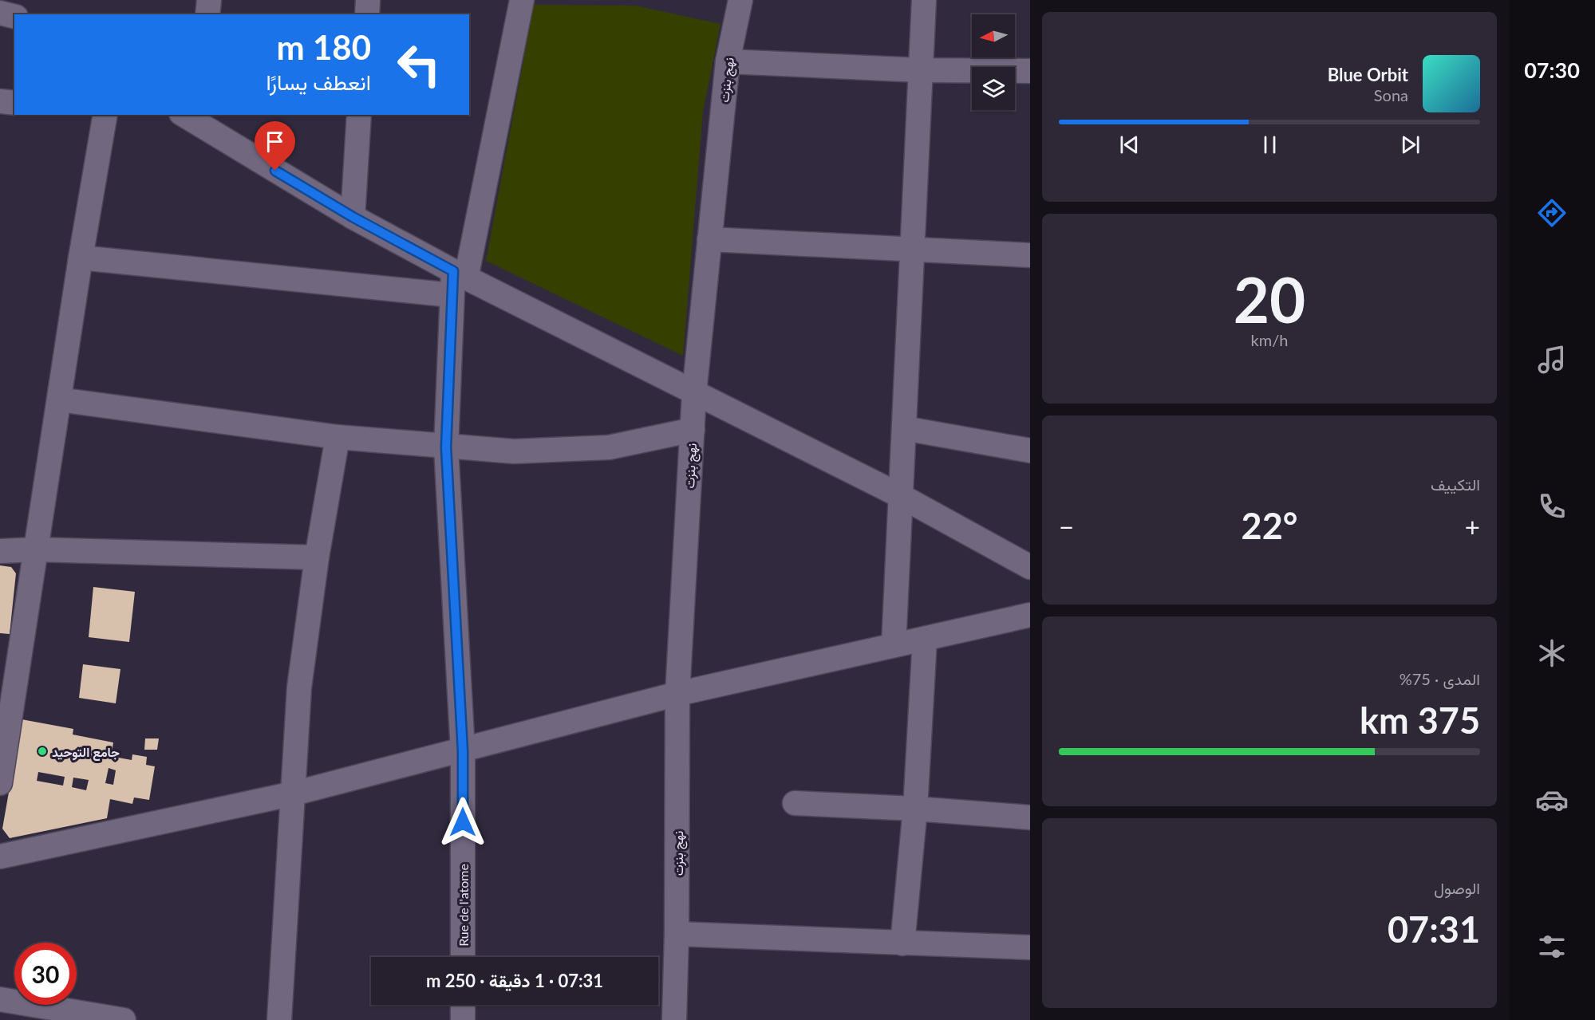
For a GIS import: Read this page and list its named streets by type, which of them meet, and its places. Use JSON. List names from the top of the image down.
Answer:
{
  "streets": {
    "street": ["نهج بنزت", "Rue de l'atome"]
  },
  "places": ["جامع التوحيد"],
  "north": "left",
  "page": {
    "tabs": "07:30",
    "turn": ["180 m", "انعطف يسارًا"],
    "song": ["Blue Orbit", "Sona"],
    "tile": [
      ["20", "km/h"],
      "التكييف",
      ["المدى · 75%", "375 km"],
      ["الوصول", "07:31"]
    ],
    "heat": ["−", "22°", "+"],
    "limit": "30",
    "trip": "07:31 · 1 دقيقة · 250 m"
  }
}
